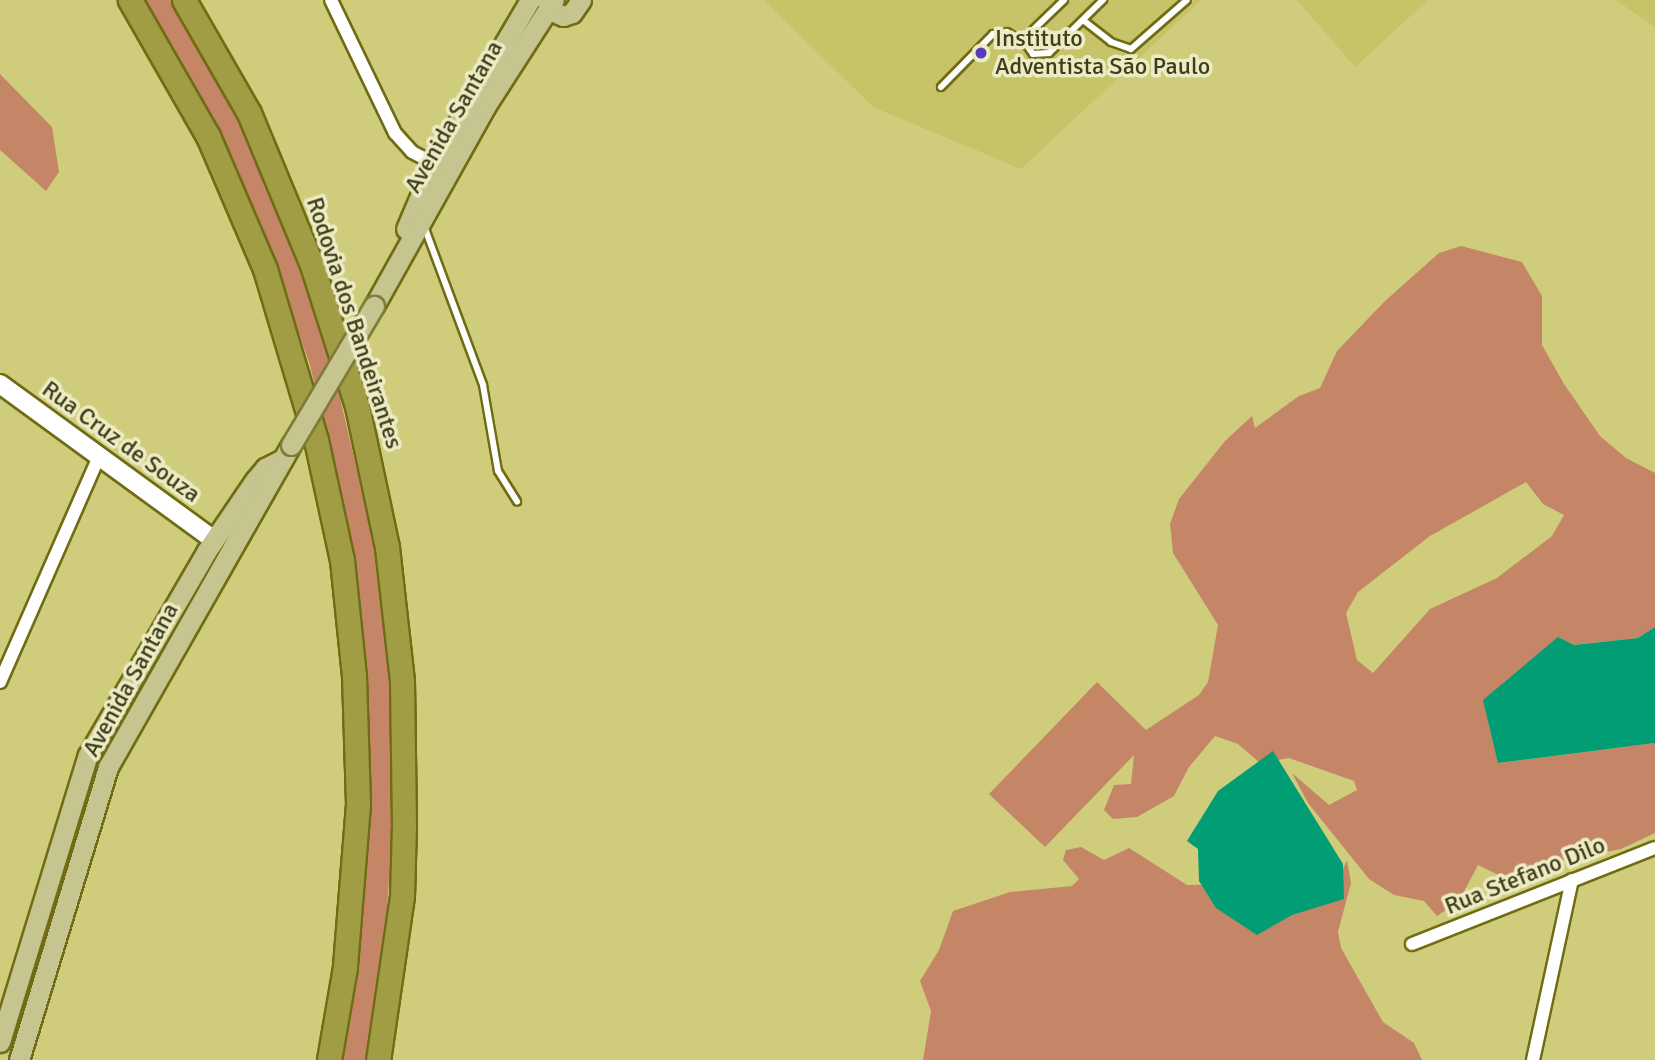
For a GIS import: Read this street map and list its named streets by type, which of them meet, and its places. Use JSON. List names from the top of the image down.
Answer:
{
  "streets": {
    "highway": ["Rodovia dos Bandeirantes"],
    "main road": ["Avenida Santana"],
    "street": ["Rua Cruz de Souza", "Rua Stefano Dilo"]
  },
  "crossings": [
    ["Avenida Santana", "Rua Cruz de Souza"]
  ],
  "places": ["Instituto Adventista São Paulo"]
}
